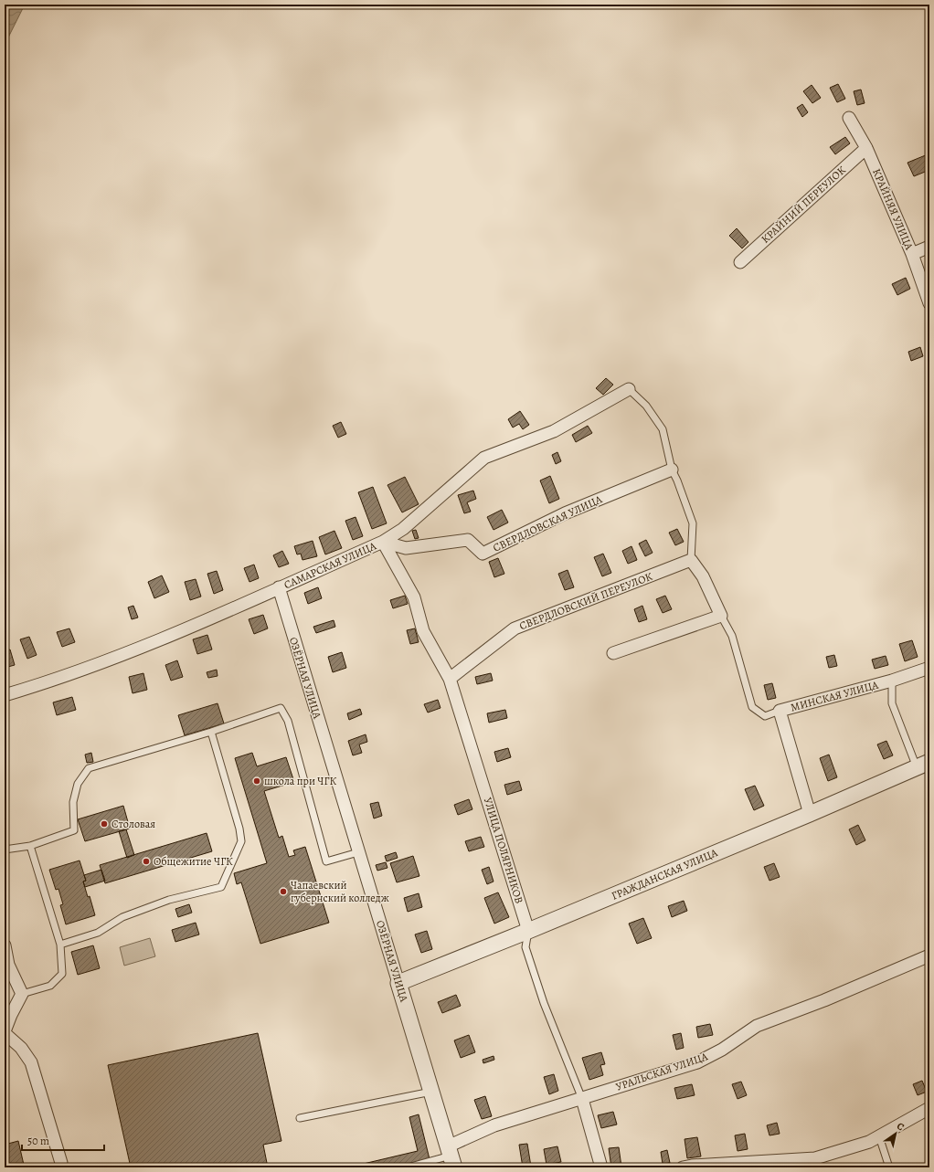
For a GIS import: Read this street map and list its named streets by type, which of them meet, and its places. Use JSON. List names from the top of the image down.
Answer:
{
  "streets": {
    "street": [
      "КРАЙНИЙ ПЕРЕУЛОК",
      "КРАЙНЯЯ УЛИЦА",
      "СВЕРДЛОВСКАЯ УЛИЦА",
      "САМАРСКАЯ УЛИЦА",
      "СВЕРДЛОВСКИЙ ПЕРЕУЛОК",
      "ОЗЁРНАЯ УЛИЦА",
      "МИНСКАЯ УЛИЦА",
      "УЛИЦА ПОЛЯРНИКОВ",
      "ГРАЖДАНСКАЯ УЛИЦА",
      "УРАЛЬСКАЯ УЛИЦА"
    ]
  },
  "crossings": [
    ["КРАЙНИЙ ПЕРЕУЛОК", "КРАЙНЯЯ УЛИЦА"],
    ["СВЕРДЛОВСКАЯ УЛИЦА", "САМАРСКАЯ УЛИЦА"],
    ["СВЕРДЛОВСКАЯ УЛИЦА", "УЛИЦА ПОЛЯРНИКОВ"],
    ["САМАРСКАЯ УЛИЦА", "ОЗЁРНАЯ УЛИЦА"],
    ["САМАРСКАЯ УЛИЦА", "УЛИЦА ПОЛЯРНИКОВ"],
    ["СВЕРДЛОВСКИЙ ПЕРЕУЛОК", "УЛИЦА ПОЛЯРНИКОВ"],
    ["ОЗЁРНАЯ УЛИЦА", "ГРАЖДАНСКАЯ УЛИЦА"],
    ["ОЗЁРНАЯ УЛИЦА", "УРАЛЬСКАЯ УЛИЦА"],
    ["МИНСКАЯ УЛИЦА", "ГРАЖДАНСКАЯ УЛИЦА"],
    ["УЛИЦА ПОЛЯРНИКОВ", "ГРАЖДАНСКАЯ УЛИЦА"],
    ["УЛИЦА ПОЛЯРНИКОВ", "УРАЛЬСКАЯ УЛИЦА"]
  ],
  "places": [
    "школа при ЧГК",
    "Столовая",
    "Общежитие ЧГК",
    "Чапаевский губернский колледж"
  ],
  "scale_bar": "50 m",
  "north": "top right"
}
